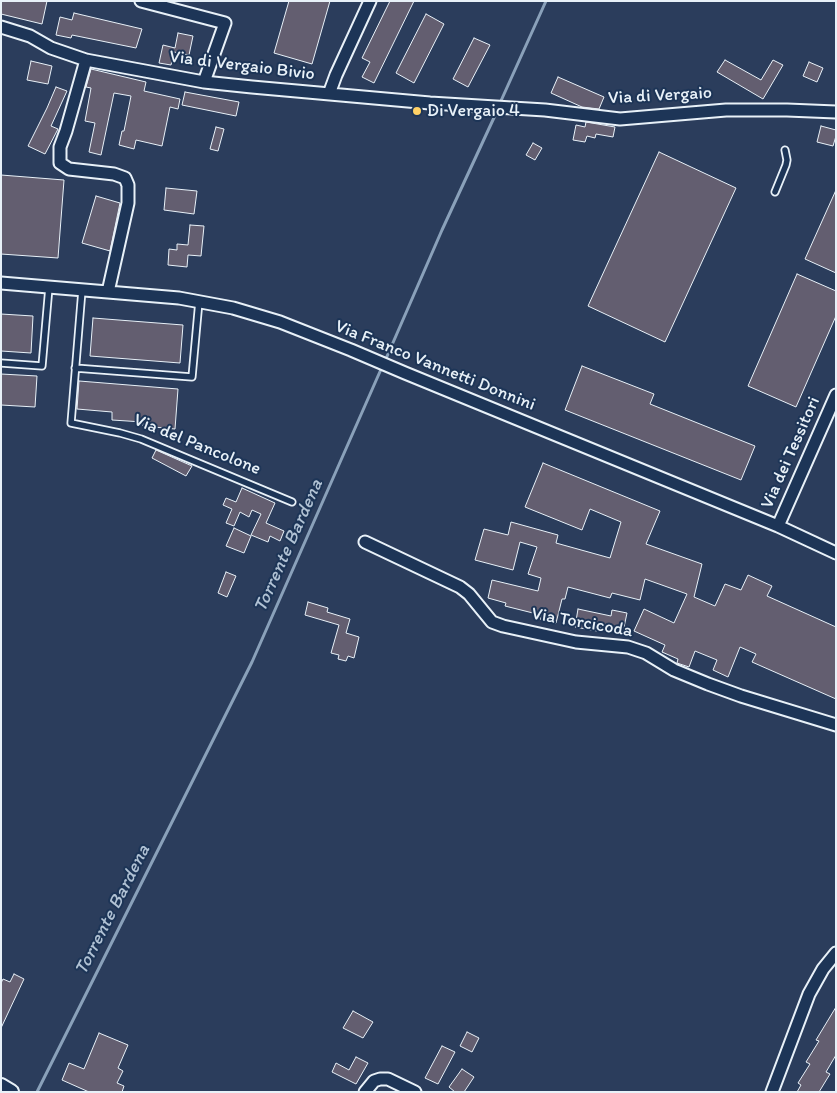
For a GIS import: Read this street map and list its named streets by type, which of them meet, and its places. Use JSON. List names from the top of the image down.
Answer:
{
  "streets": {
    "street": [
      "Via di Vergaio Bivio",
      "Via di Vergaio",
      "Via Franco Vannetti Donnini",
      "Via dei Tessitori",
      "Via Torcicoda"
    ],
    "lane": ["Via del Pancolone"]
  },
  "crossings": [
    ["Via di Vergaio Bivio", "Via di Vergaio"],
    ["Via Franco Vannetti Donnini", "Via del Pancolone"],
    ["Via Franco Vannetti Donnini", "Via dei Tessitori"]
  ],
  "water": ["Torrente Bardena"],
  "places": ["Di Vergaio 4"]
}
